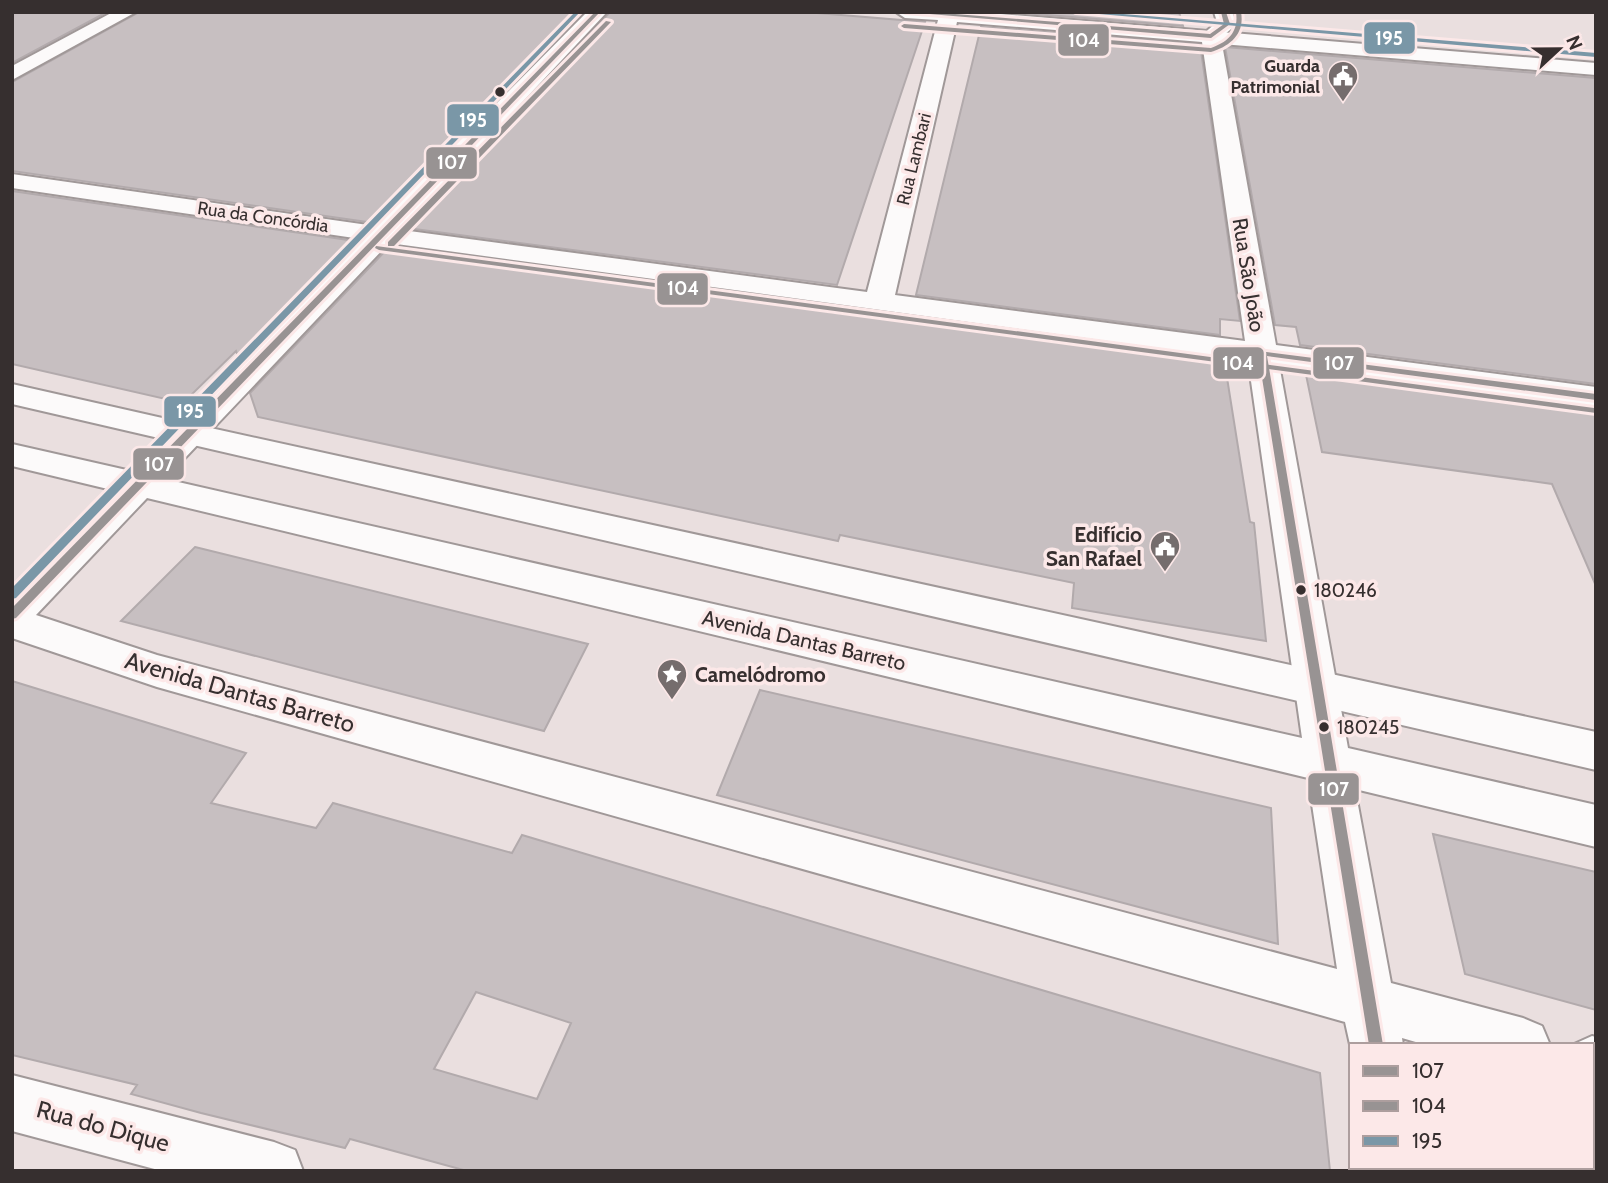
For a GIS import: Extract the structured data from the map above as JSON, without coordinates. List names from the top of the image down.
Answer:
{
  "streets": {
    "street": [
      "Rua Lambari",
      "Rua da Concórdia",
      "Rua São João",
      "Avenida Dantas Barreto",
      "Rua do Dique"
    ]
  },
  "crossings": [
    ["Rua Lambari", "Rua da Concórdia"],
    ["Rua da Concórdia", "Rua São João"],
    ["Rua São João", "Avenida Dantas Barreto"]
  ],
  "places": {
    "public building": ["Guarda Patrimonial", "Edifício San Rafael"],
    "other": ["180246", "180245"],
    "place": ["Camelódromo"]
  },
  "lines": ["transit line 107", "transit line 104", "transit line 195"],
  "legend": ["107", "104", "195"],
  "north": "right"
}
